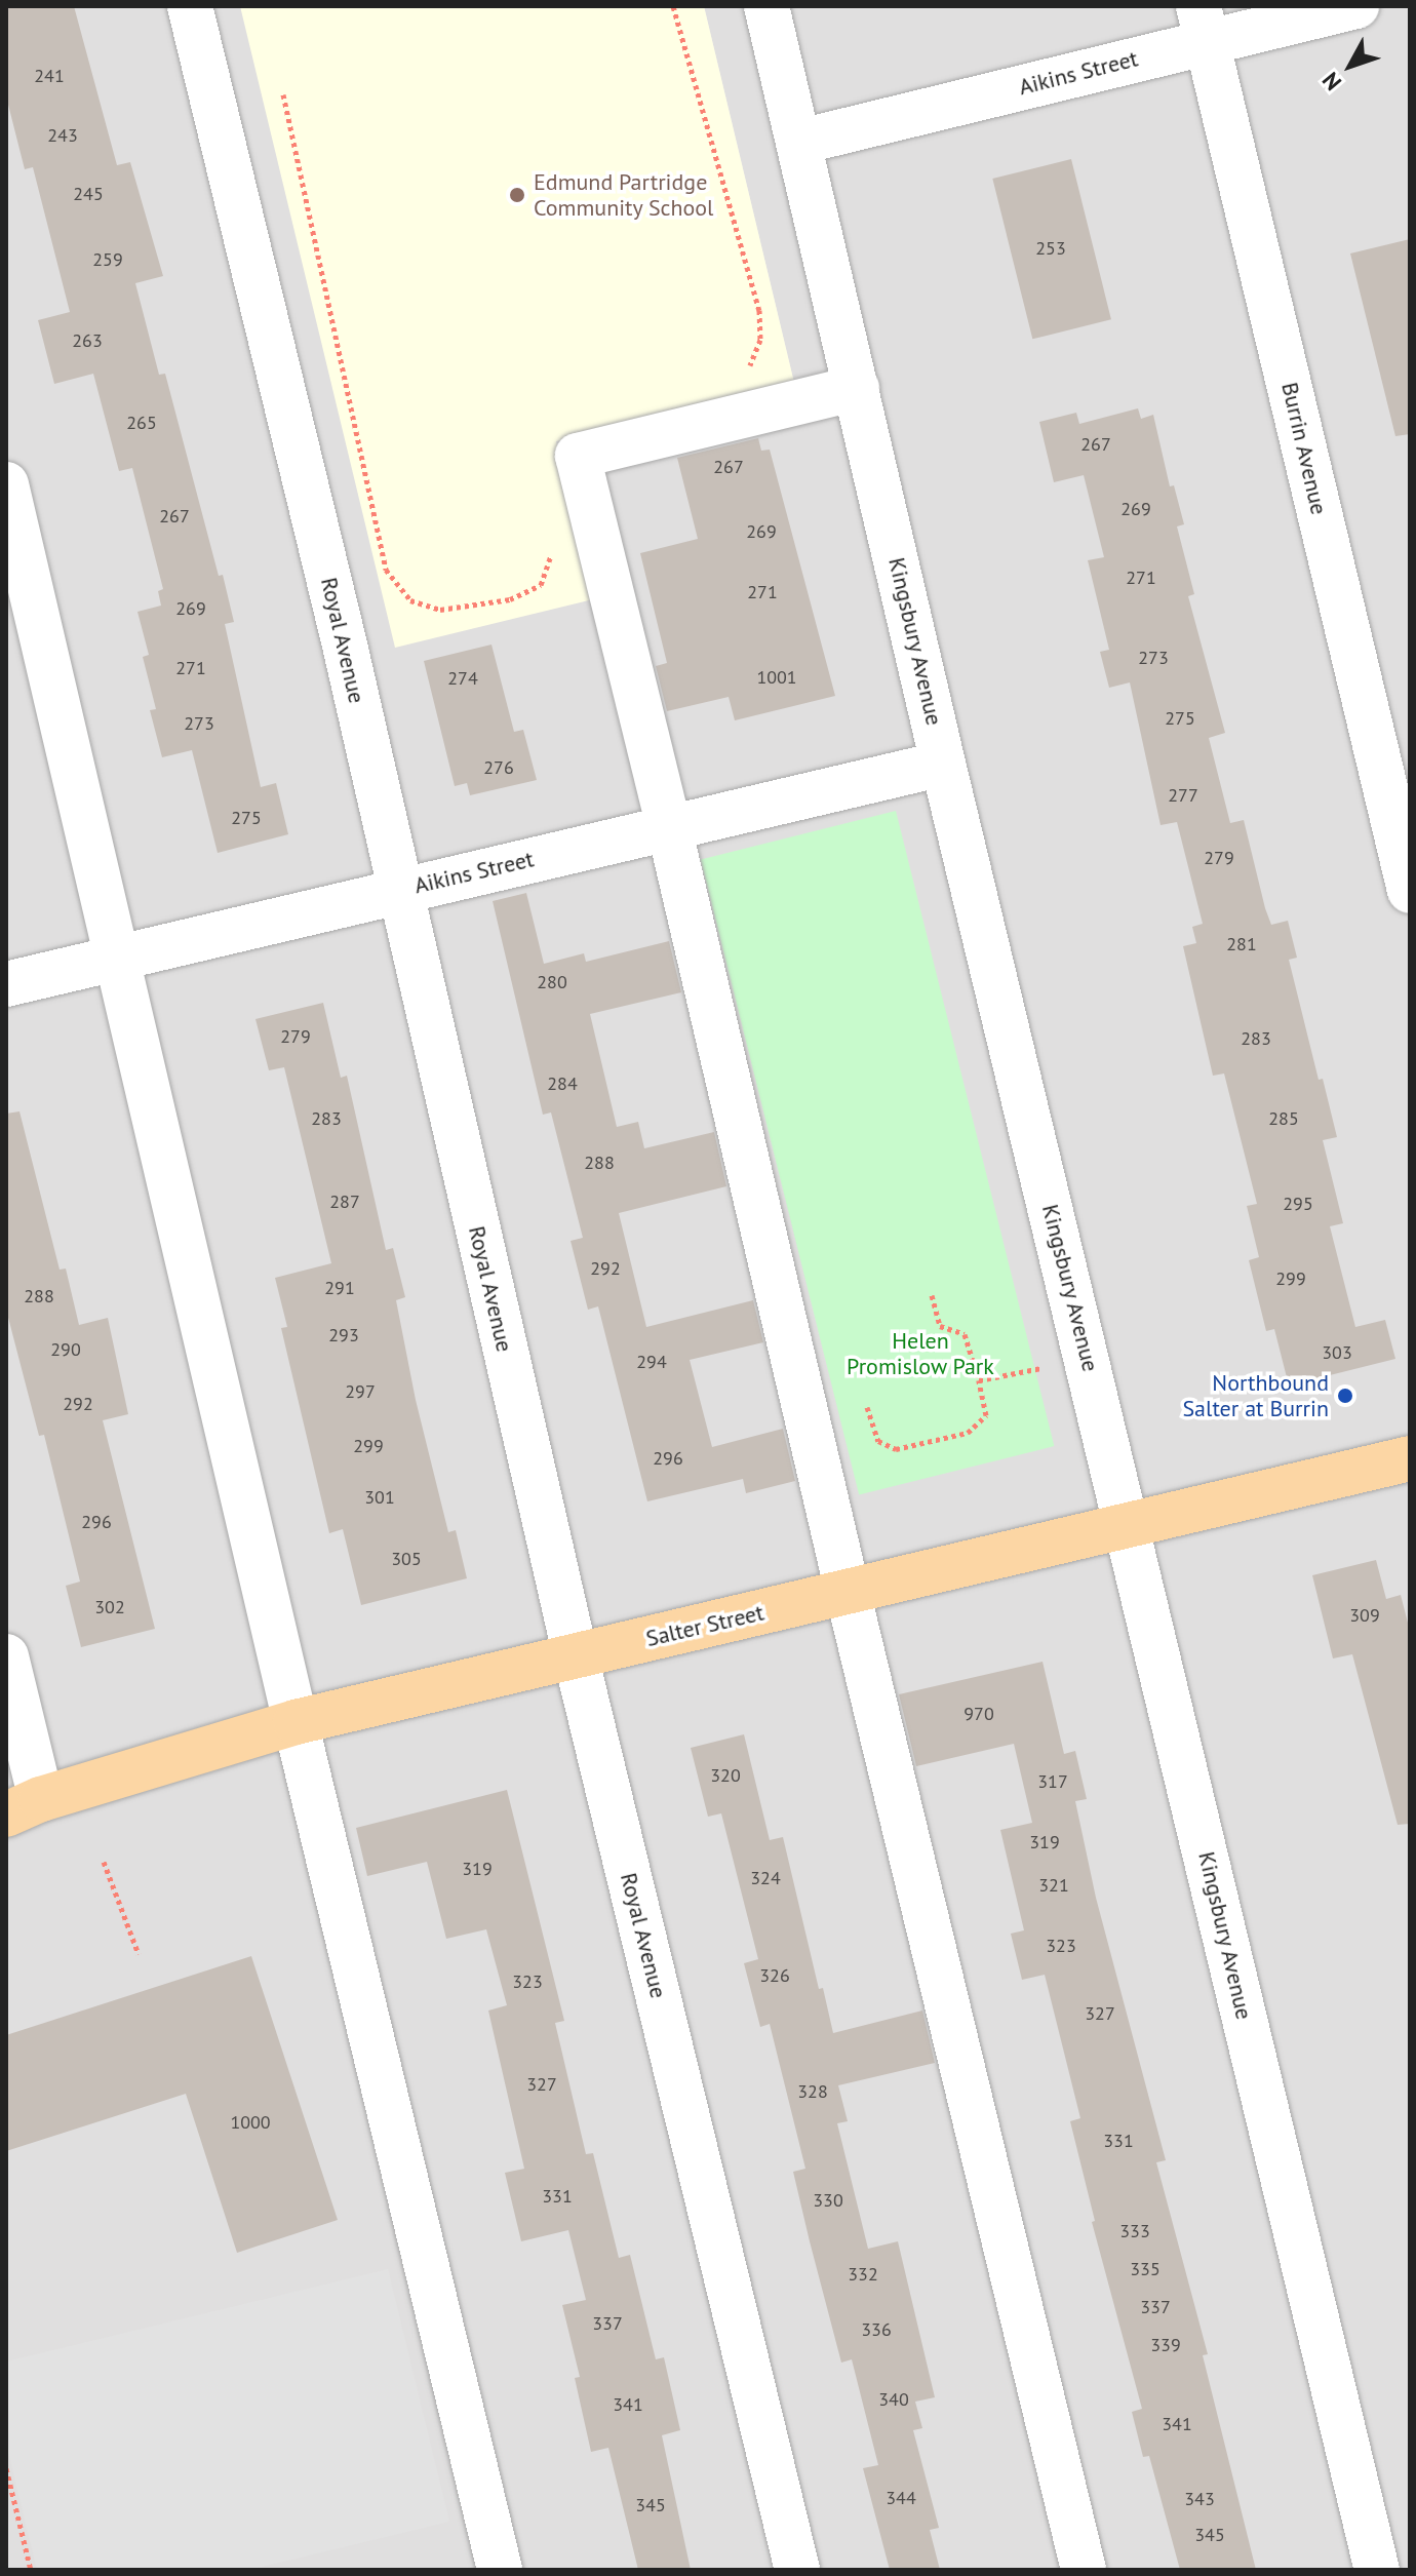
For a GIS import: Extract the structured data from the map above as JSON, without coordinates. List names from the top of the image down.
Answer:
{
  "streets": {
    "main road": ["Salter Street"],
    "street": [
      "Aikins Street",
      "Burrin Avenue",
      "Royal Avenue",
      "Kingsbury Avenue"
    ]
  },
  "crossings": [
    ["Aikins Street", "Burrin Avenue"],
    ["Aikins Street", "Royal Avenue"],
    ["Aikins Street", "Kingsbury Avenue"],
    ["Royal Avenue", "Salter Street"],
    ["Kingsbury Avenue", "Salter Street"]
  ],
  "parks": ["Helen Promislow Park"],
  "places": ["Edmund Partridge Community School", "Northbound Salter at Burrin"],
  "house_numbers": [
    "241",
    "243",
    "245",
    "253",
    "259",
    "263",
    "265",
    "267",
    "267",
    "269",
    "267",
    "269",
    "271",
    "271",
    "269",
    "273",
    "271",
    "1001",
    "274",
    "275",
    "273",
    "276",
    "277",
    "275",
    "279",
    "281",
    "280",
    "279",
    "283",
    "284",
    "283",
    "285",
    "288",
    "287",
    "295",
    "292",
    "299",
    "291",
    "288",
    "293",
    "290",
    "303",
    "294",
    "297",
    "292",
    "299",
    "296",
    "301",
    "296",
    "305",
    "302",
    "309",
    "970",
    "320",
    "317",
    "319",
    "319",
    "324",
    "321",
    "323",
    "326",
    "323",
    "327",
    "327",
    "328",
    "1000",
    "331",
    "331",
    "330",
    "333",
    "335",
    "332",
    "337",
    "337",
    "336",
    "339",
    "340",
    "341",
    "341",
    "344",
    "343",
    "345",
    "345"
  ],
  "north": "bottom left"
}
